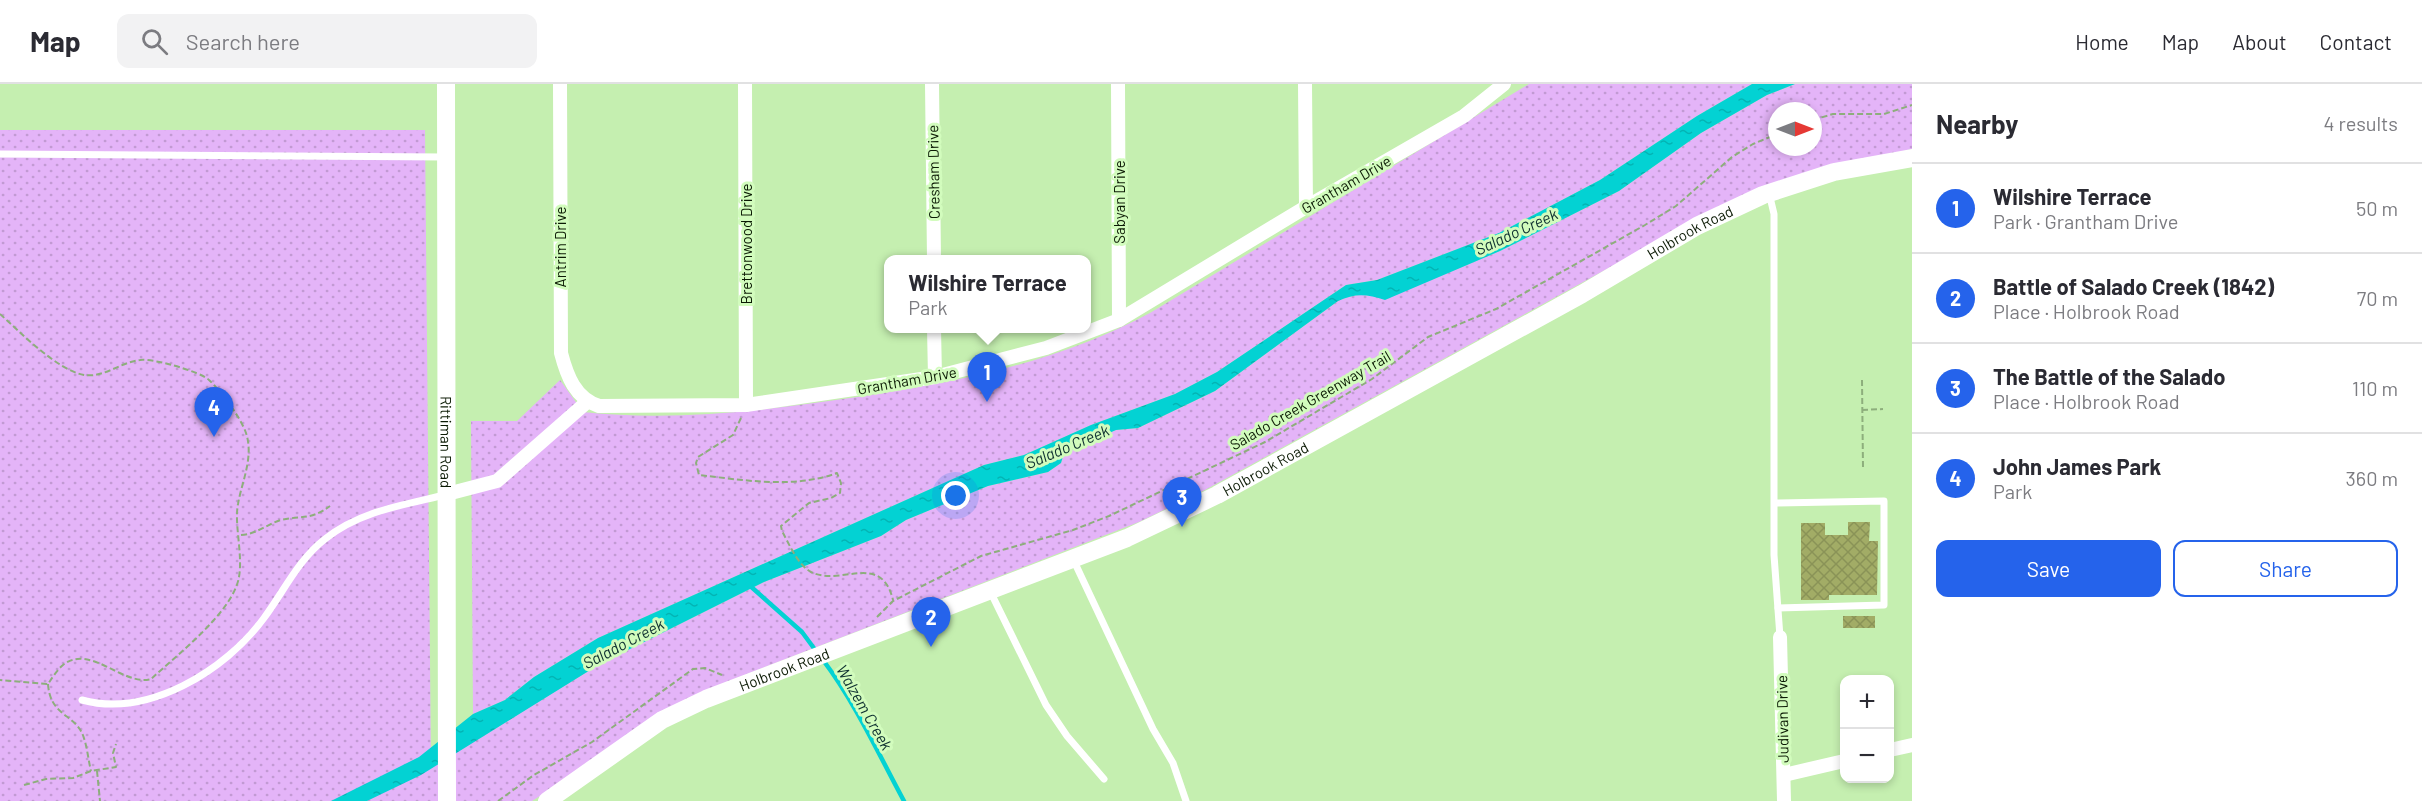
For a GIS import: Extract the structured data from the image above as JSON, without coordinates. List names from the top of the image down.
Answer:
{
  "streets": {
    "street": [
      "Cresham Drive",
      "Grantham Drive",
      "Sabyan Drive",
      "Holbrook Road",
      "Brettonwood Drive",
      "Antrim Drive",
      "Rittiman Road",
      "Judivan Drive"
    ],
    "path": ["Salado Creek Greenway Trail"]
  },
  "crossings": [
    ["Grantham Drive", "Sabyan Drive"],
    ["Grantham Drive", "Brettonwood Drive"],
    ["Grantham Drive", "Antrim Drive"],
    ["Holbrook Road", "Salado Creek Greenway Trail"]
  ],
  "water": ["Salado Creek", "Walzem Creek"],
  "north": "right",
  "page": {
    "header": "Map",
    "search": "Search here",
    "nav": [
      "Home",
      "Map",
      "About",
      "Contact"
    ],
    "heading": ["Nearby", "4 results"],
    "list": [
      {
        "mark": "1",
        "name": "Wilshire Terrace",
        "note": "Park · Grantham Drive",
        "value": "50 m"
      },
      {
        "mark": "2",
        "name": "Battle of Salado Creek (1842)",
        "note": "Place · Holbrook Road",
        "value": "70 m"
      },
      {
        "mark": "3",
        "name": "The Battle of the Salado",
        "note": "Place · Holbrook Road",
        "value": "110 m"
      },
      {
        "mark": "4",
        "name": "John James Park",
        "note": "Park",
        "value": "360 m"
      }
    ],
    "popup": ["Wilshire Terrace", "Park"],
    "pins": [
      "1",
      "4",
      "3",
      "2"
    ],
    "buttons": ["Save", "Share"],
    "map_buttons": ["+", "−"]
  }
}
